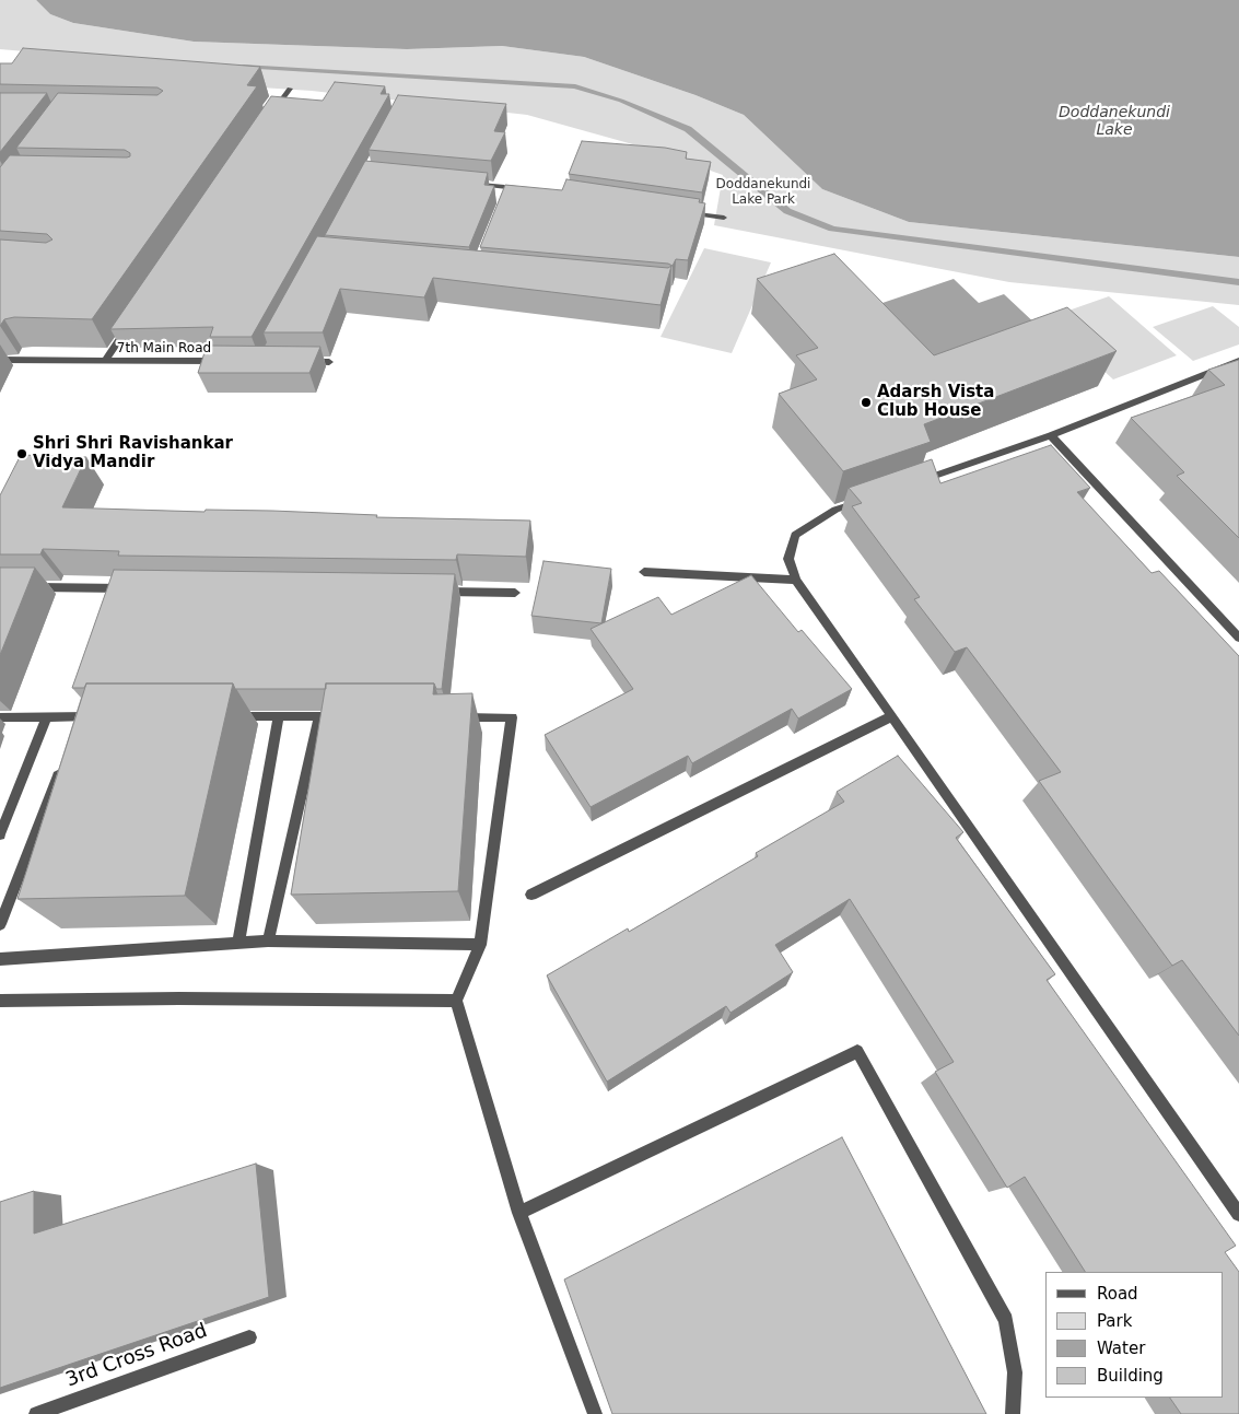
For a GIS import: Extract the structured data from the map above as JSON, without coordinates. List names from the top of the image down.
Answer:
{
  "streets": {
    "street": ["7th Main Road", "3rd Cross Road"]
  },
  "water": ["Doddanekundi Lake"],
  "parks": ["Doddanekundi Lake Park"],
  "places": ["Adarsh Vista Club House", "Shri Shri Ravishankar Vidya Mandir"],
  "legend": [
    "Road",
    "Park",
    "Water",
    "Building"
  ]
}
